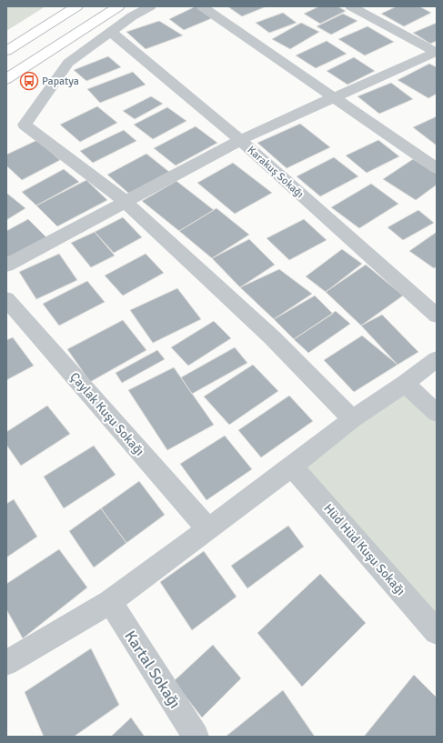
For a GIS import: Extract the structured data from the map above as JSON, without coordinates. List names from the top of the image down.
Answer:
{
  "streets": {
    "street": [
      "Karakuş Sokağı",
      "Çaylak Kuşu Sokağı",
      "Hüd Hüd Kuşu Sokağı",
      "Kartal Sokağı"
    ]
  },
  "places": {
    "bus stop": ["Papatya"]
  }
}
